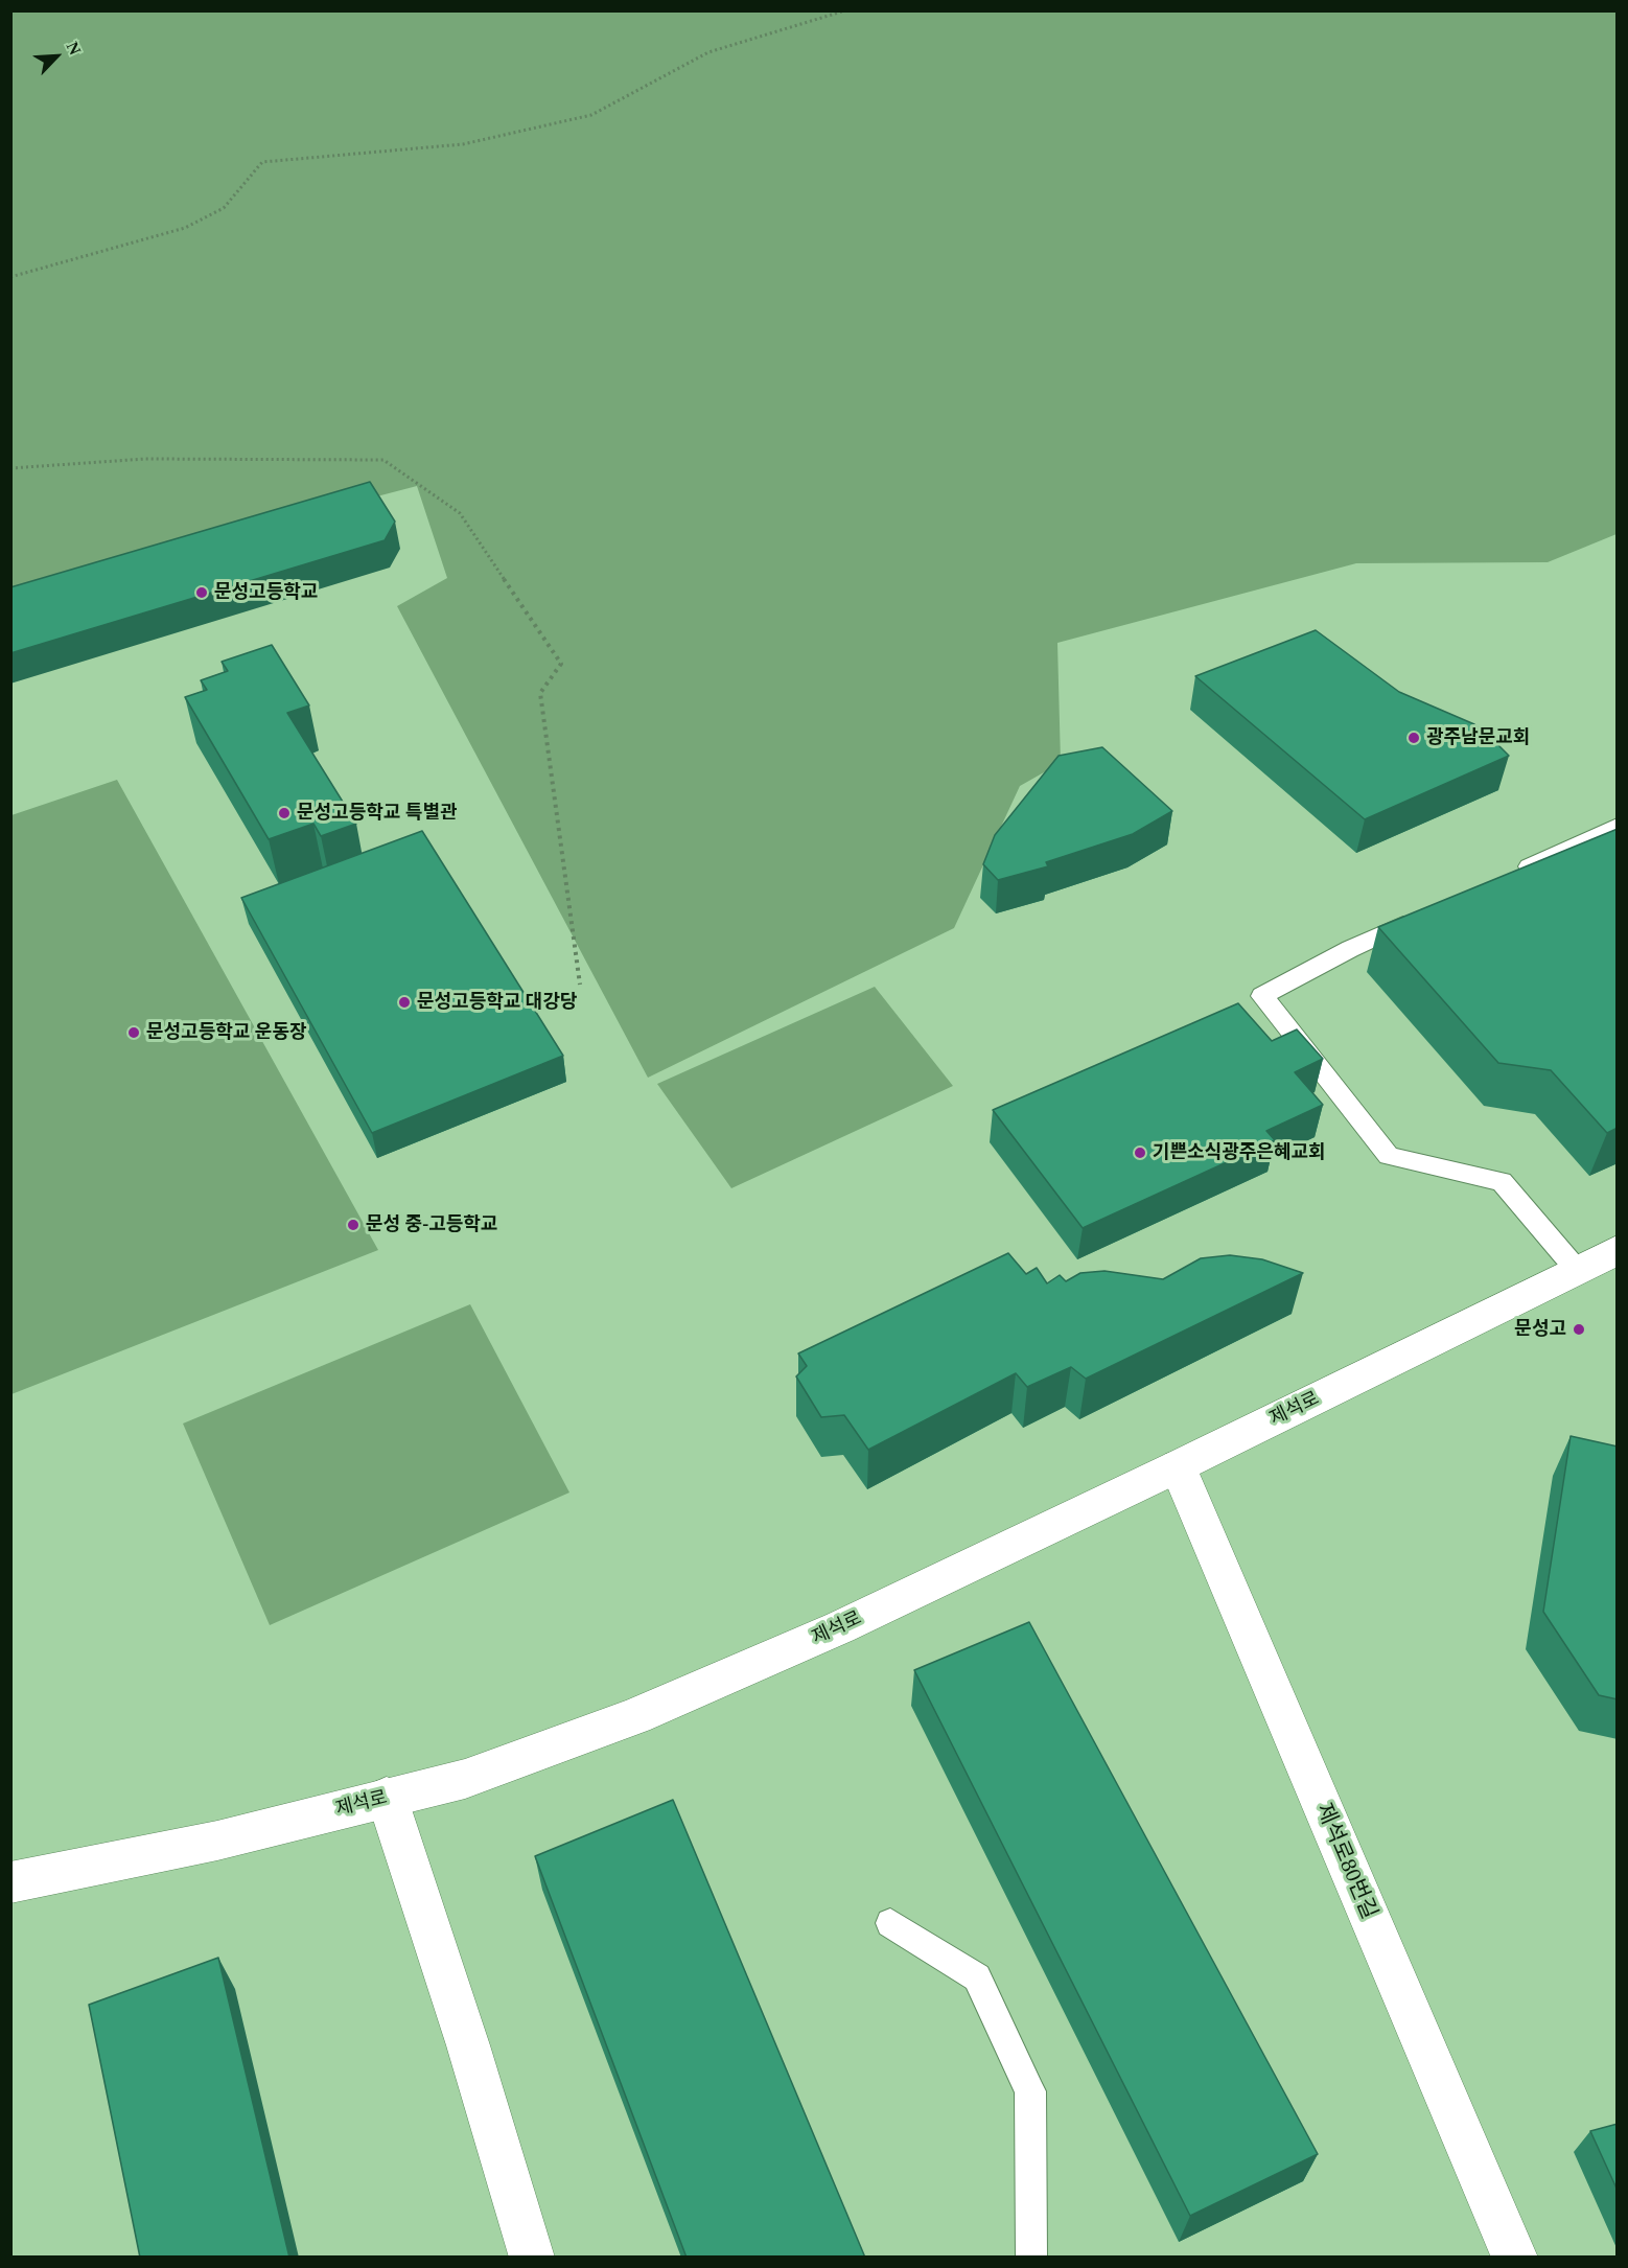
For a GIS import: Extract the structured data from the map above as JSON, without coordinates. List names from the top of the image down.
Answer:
{
  "streets": {
    "street": ["제석로", "제석로80번길"]
  },
  "crossings": [
    ["제석로", "제석로80번길"]
  ],
  "places": [
    "문성고등학교",
    "광주남문교회",
    "문성고등학교 특별관",
    "문성고등학교 대강당",
    "문성고등학교 운동장",
    "기쁜소식광주은혜교회",
    "문성 중-고등학교",
    "문성고"
  ],
  "north": "top right"
}
